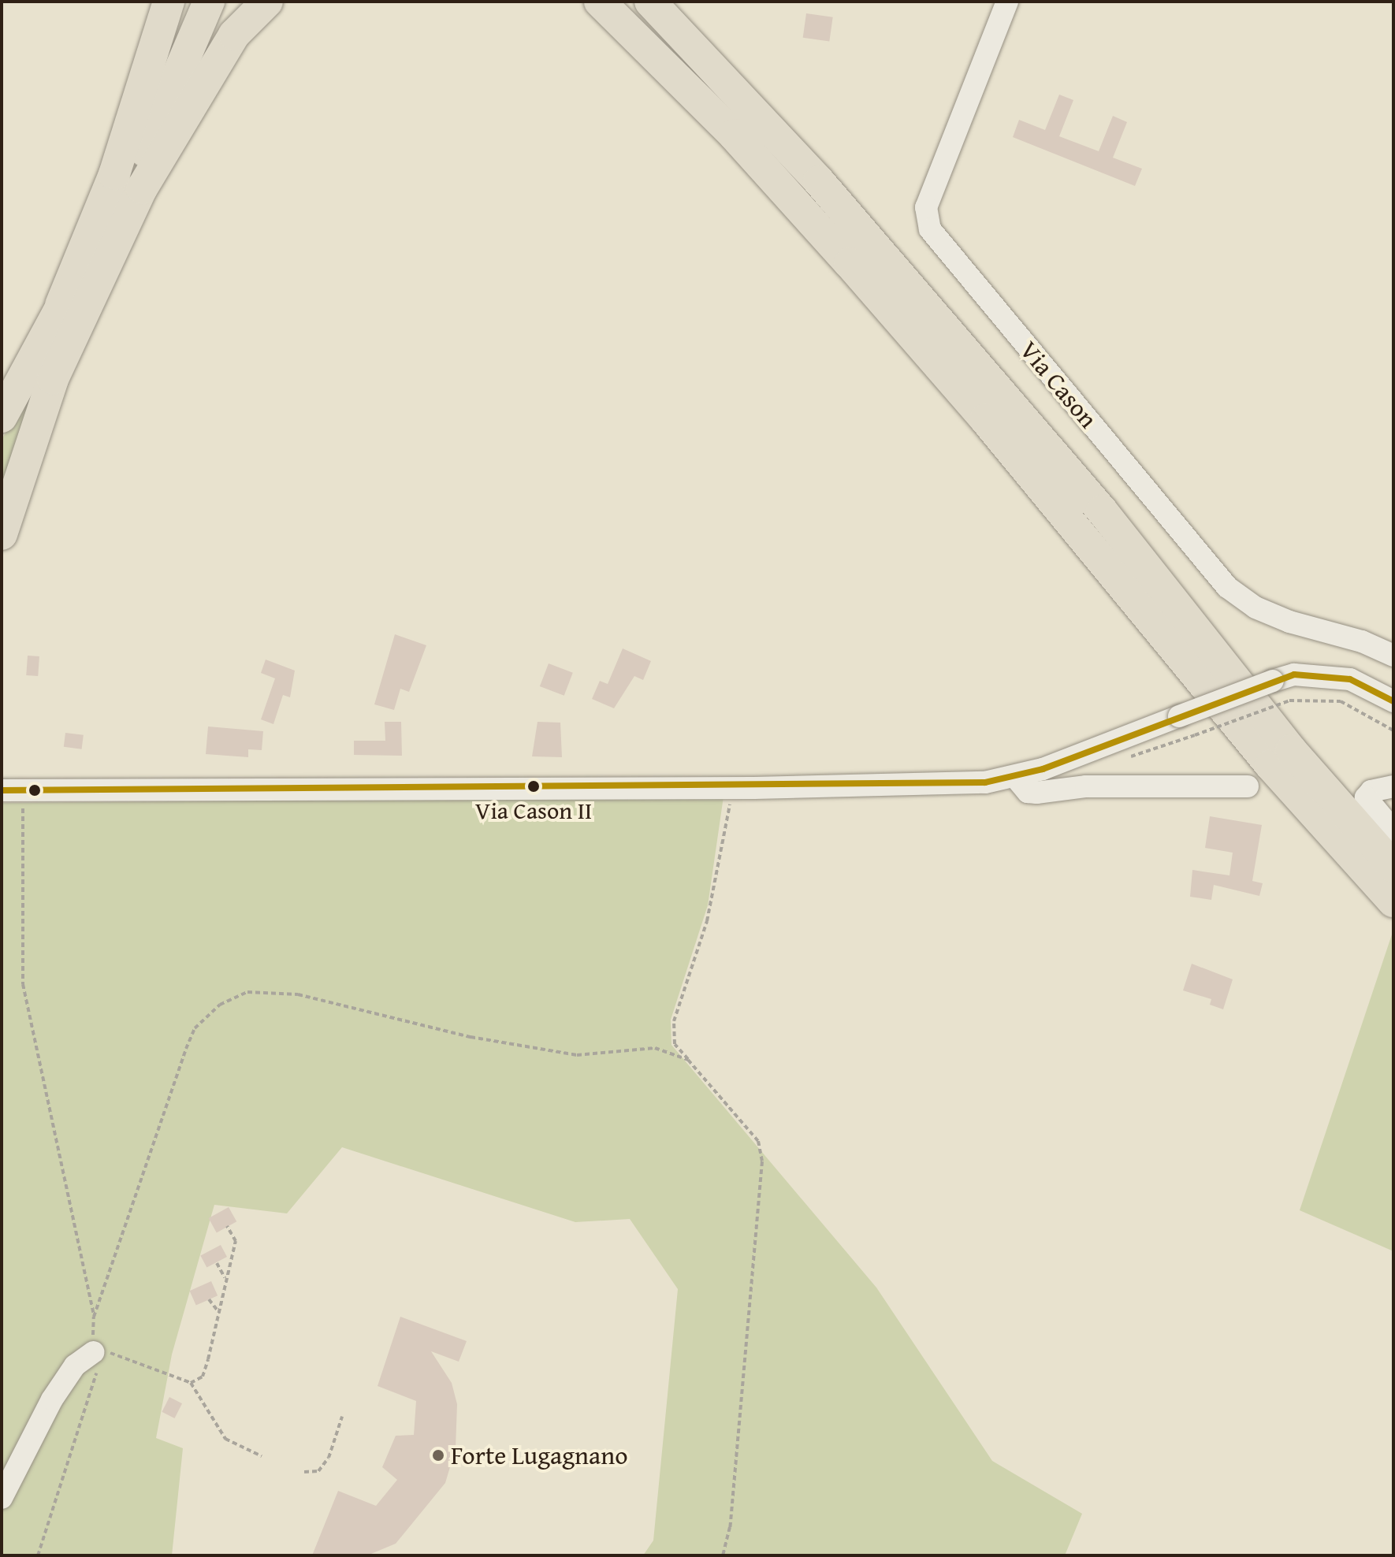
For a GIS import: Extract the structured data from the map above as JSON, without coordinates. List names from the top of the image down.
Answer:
{
  "streets": {
    "street": ["Via Cason"]
  },
  "places": ["Via Cason II", "Forte Lugagnano"]
}
